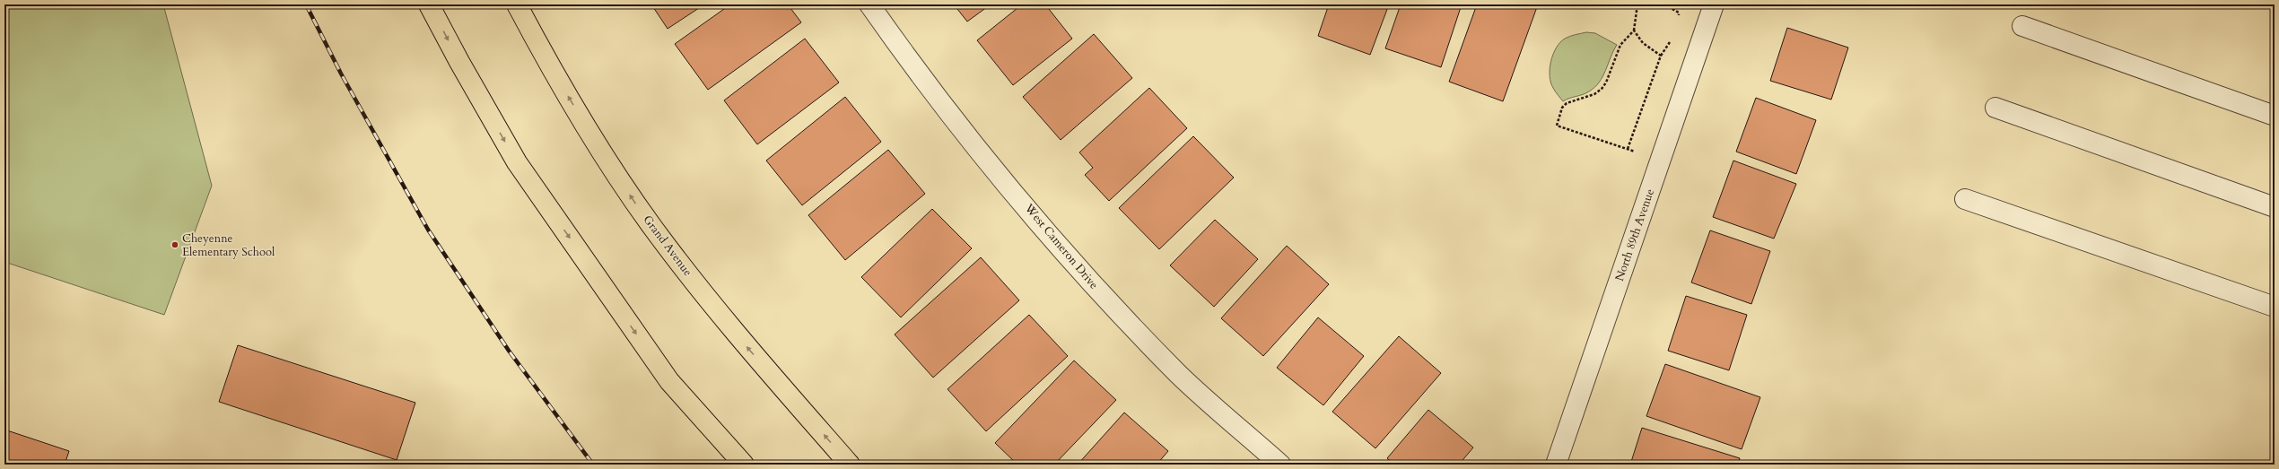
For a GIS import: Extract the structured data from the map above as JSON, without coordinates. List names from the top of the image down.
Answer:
{
  "streets": {
    "highway": ["Grand Avenue"],
    "street": ["North 89th Avenue", "West Cameron Drive"]
  },
  "places": ["Cheyenne Elementary School"]
}
